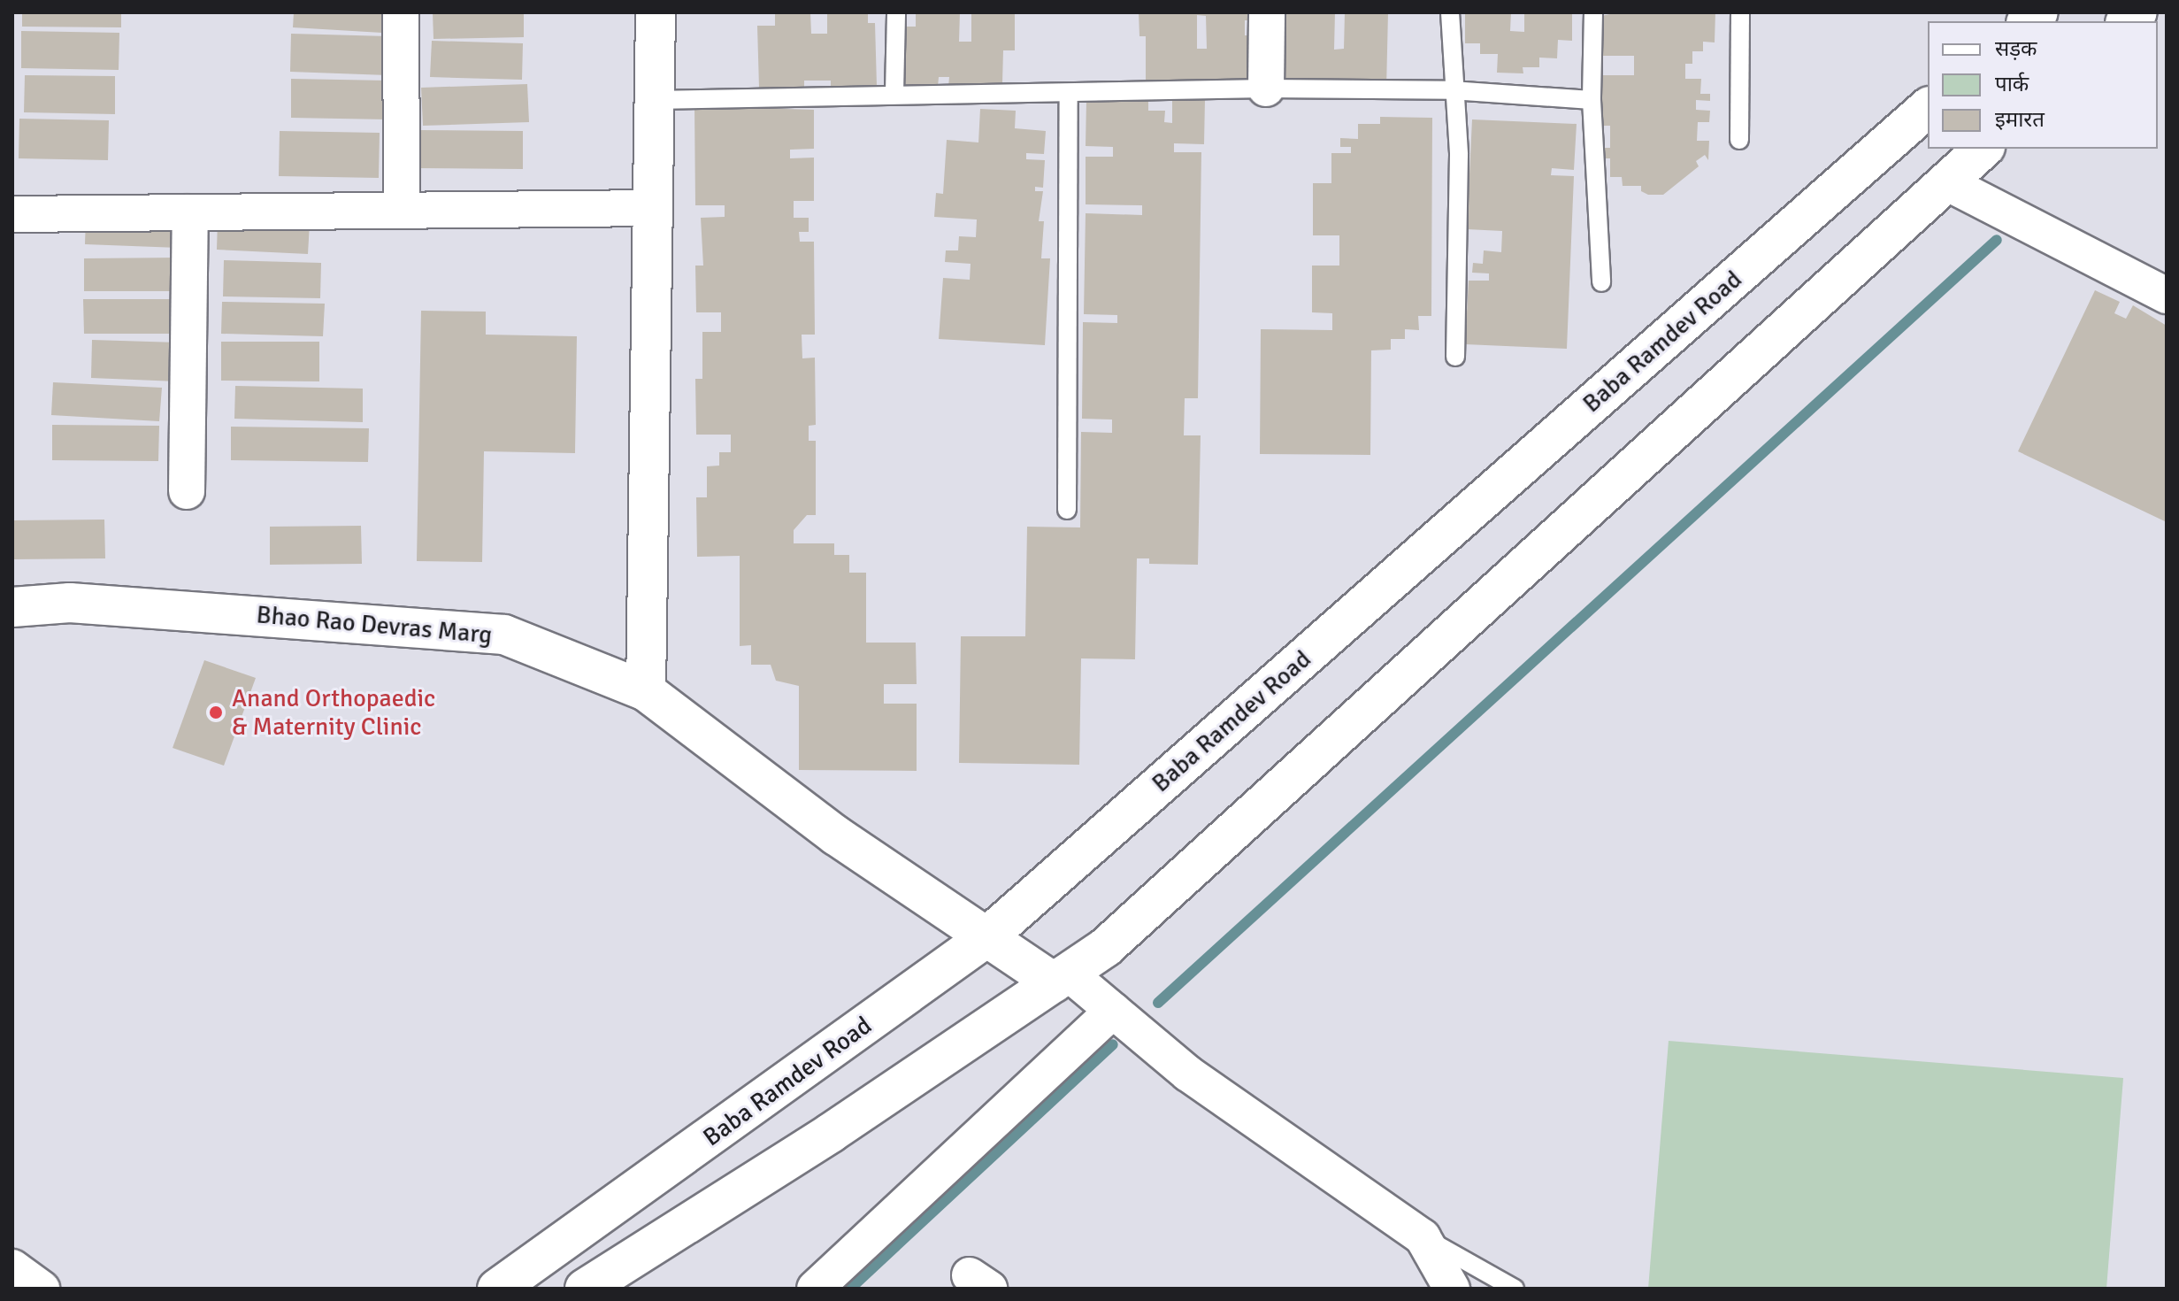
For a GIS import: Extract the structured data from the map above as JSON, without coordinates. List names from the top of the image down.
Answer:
{
  "streets": {
    "street": ["Baba Ramdev Road", "Bhao Rao Devras Marg"]
  },
  "crossings": [
    ["Baba Ramdev Road", "Bhao Rao Devras Marg"]
  ],
  "places": ["Anand Orthopaedic & Maternity Clinic"],
  "legend": ["सड़क", "पार्क", "इमारत"]
}
